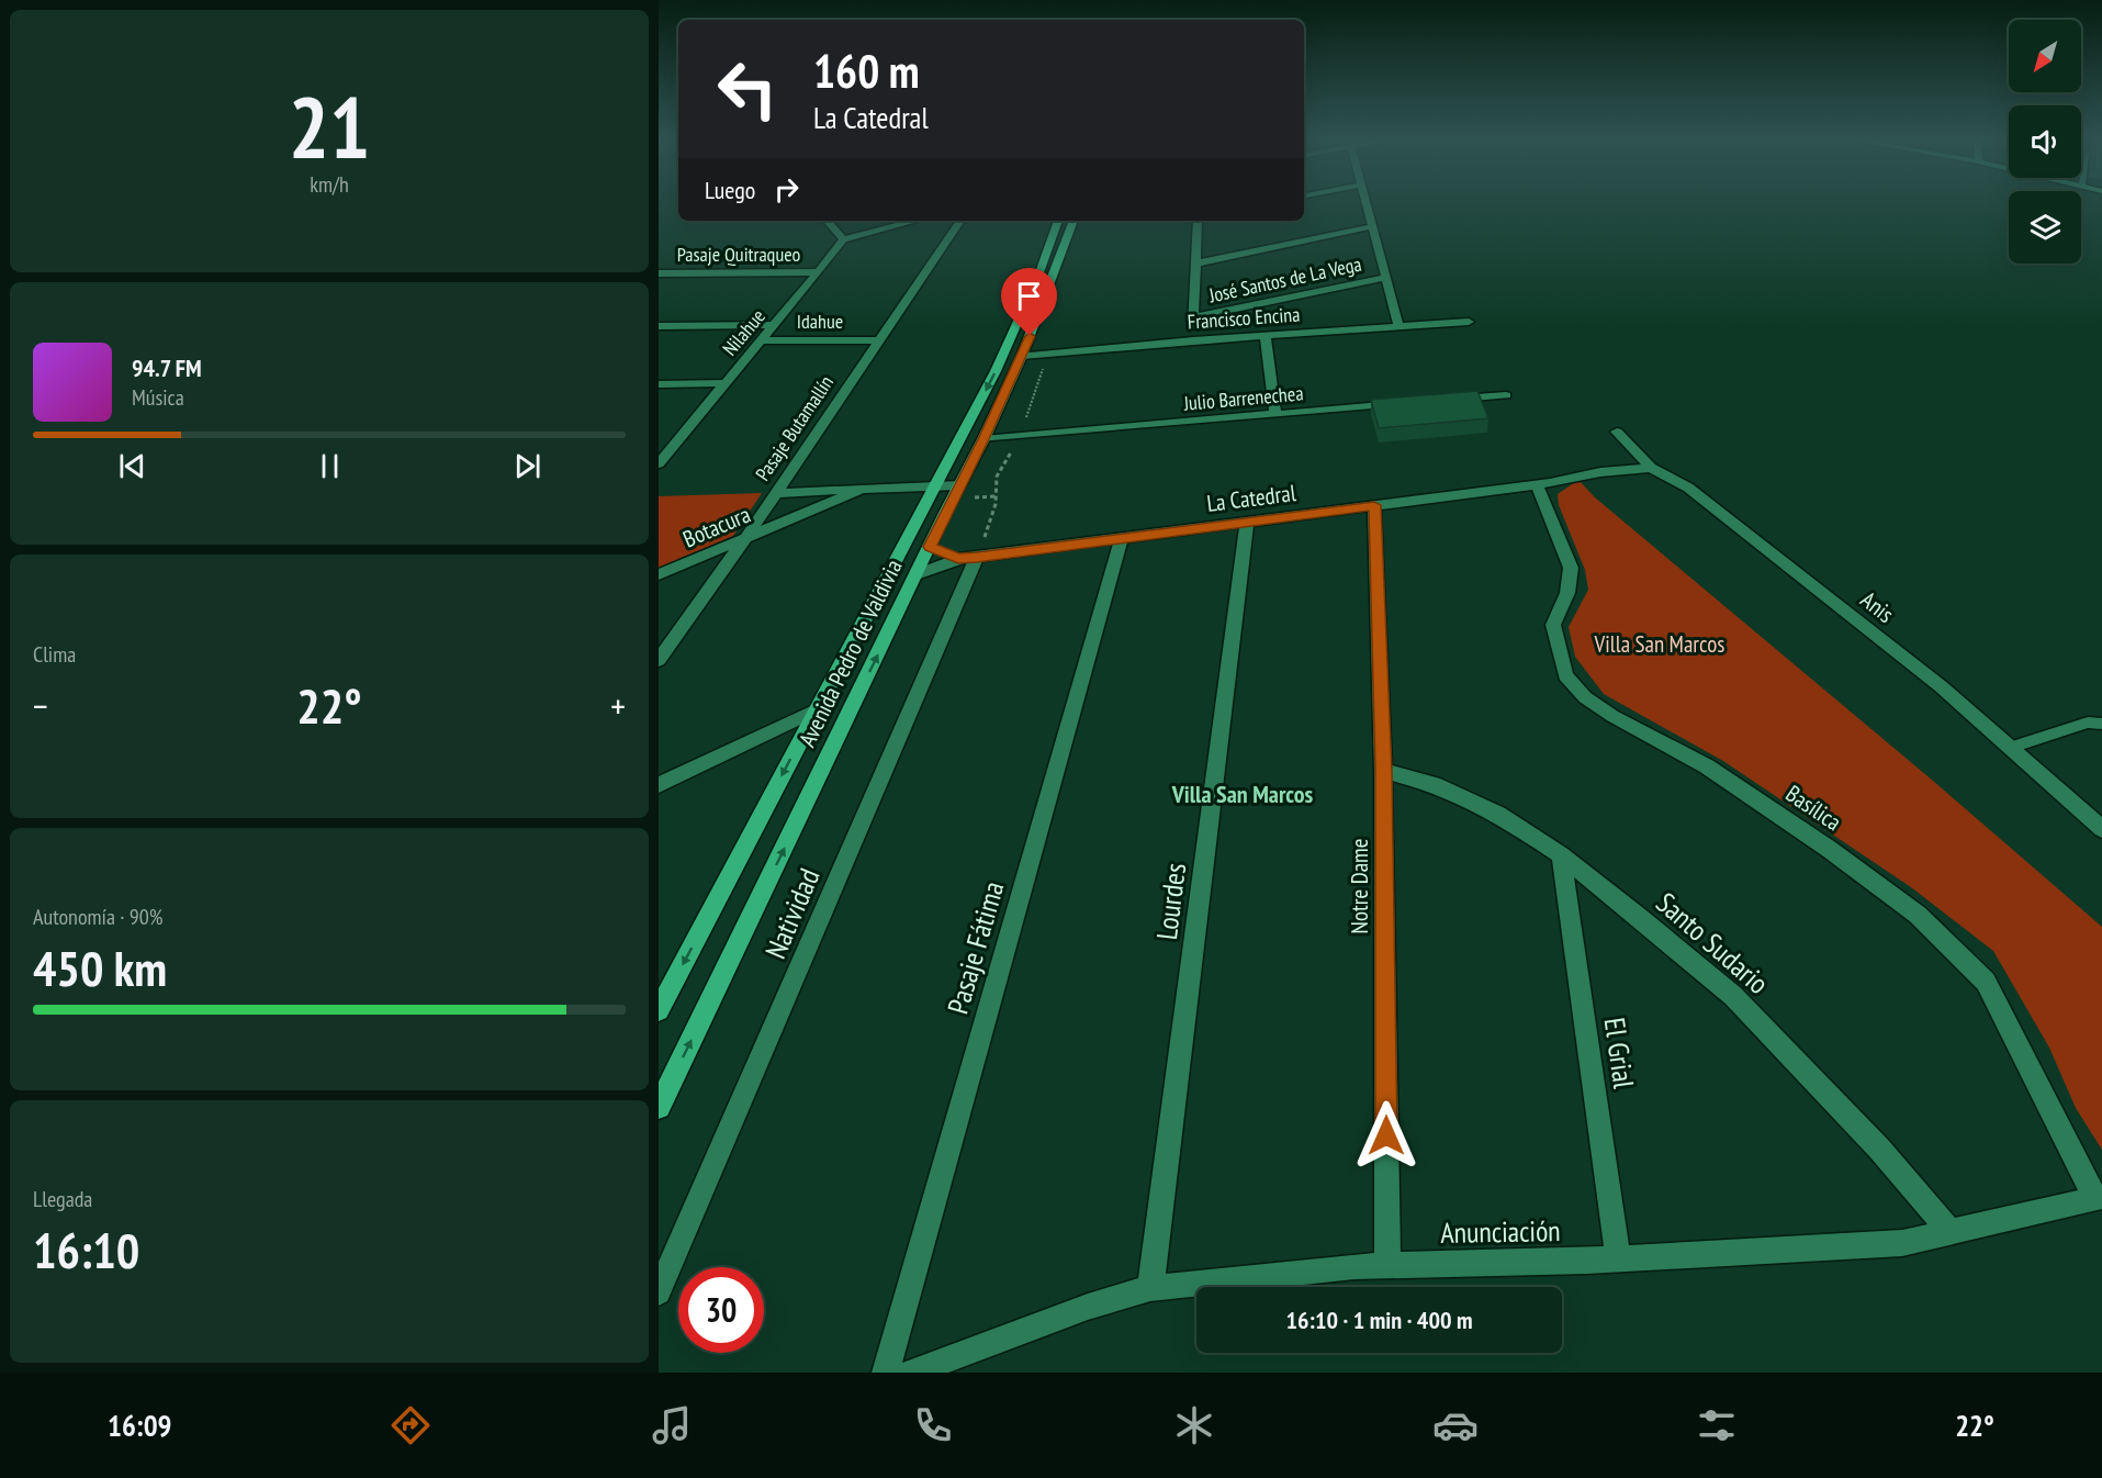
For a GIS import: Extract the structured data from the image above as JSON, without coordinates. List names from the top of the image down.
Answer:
{
  "streets": {
    "main road": ["Avenida Pedro de Valdivia"],
    "street": [
      "Pasaje Quitraqueo",
      "José Santos de La Vega",
      "Francisco Encina",
      "Idahue",
      "Nilahue",
      "Julio Barrenechea",
      "Pasaje Butamallín",
      "La Catedral",
      "Botacura",
      "Anis",
      "Basílica",
      "Notre Dame",
      "Lourdes",
      "Natividad",
      "Santo Sudario",
      "Pasaje Fátima",
      "El Grial",
      "Anunciación"
    ]
  },
  "crossings": [
    ["Pasaje Quitraqueo", "Nilahue"],
    ["Francisco Encina", "Avenida Pedro de Valdivia"],
    ["Idahue", "Nilahue"],
    ["Idahue", "Pasaje Butamallín"],
    ["Julio Barrenechea", "Avenida Pedro de Valdivia"],
    ["Pasaje Butamallín", "Botacura"],
    ["La Catedral", "Anis"],
    ["La Catedral", "Avenida Pedro de Valdivia"],
    ["La Catedral", "Basílica"],
    ["La Catedral", "Notre Dame"],
    ["La Catedral", "Lourdes"],
    ["La Catedral", "Natividad"],
    ["La Catedral", "Pasaje Fátima"],
    ["Botacura", "Avenida Pedro de Valdivia"],
    ["Basílica", "Anunciación"],
    ["Notre Dame", "Santo Sudario"],
    ["Notre Dame", "Anunciación"],
    ["Lourdes", "Anunciación"],
    ["Santo Sudario", "El Grial"],
    ["Santo Sudario", "Anunciación"],
    ["El Grial", "Anunciación"]
  ],
  "districts": ["Villa San Marcos"],
  "parks": ["Villa San Marcos"],
  "north": "bottom left",
  "page": {
    "tile": [
      ["21", "km/h"],
      "Clima",
      ["Autonomía · 90%", "450 km"],
      ["Llegada", "16:10"]
    ],
    "turn": ["160 m", "La Catedral"],
    "then": "Luego",
    "song": ["94.7 FM", "Música"],
    "heat": ["−", "22°", "+"],
    "limit": "30",
    "trip": "16:10 · 1 min · 400 m",
    "tabs": ["16:09", "22°"]
  }
}
